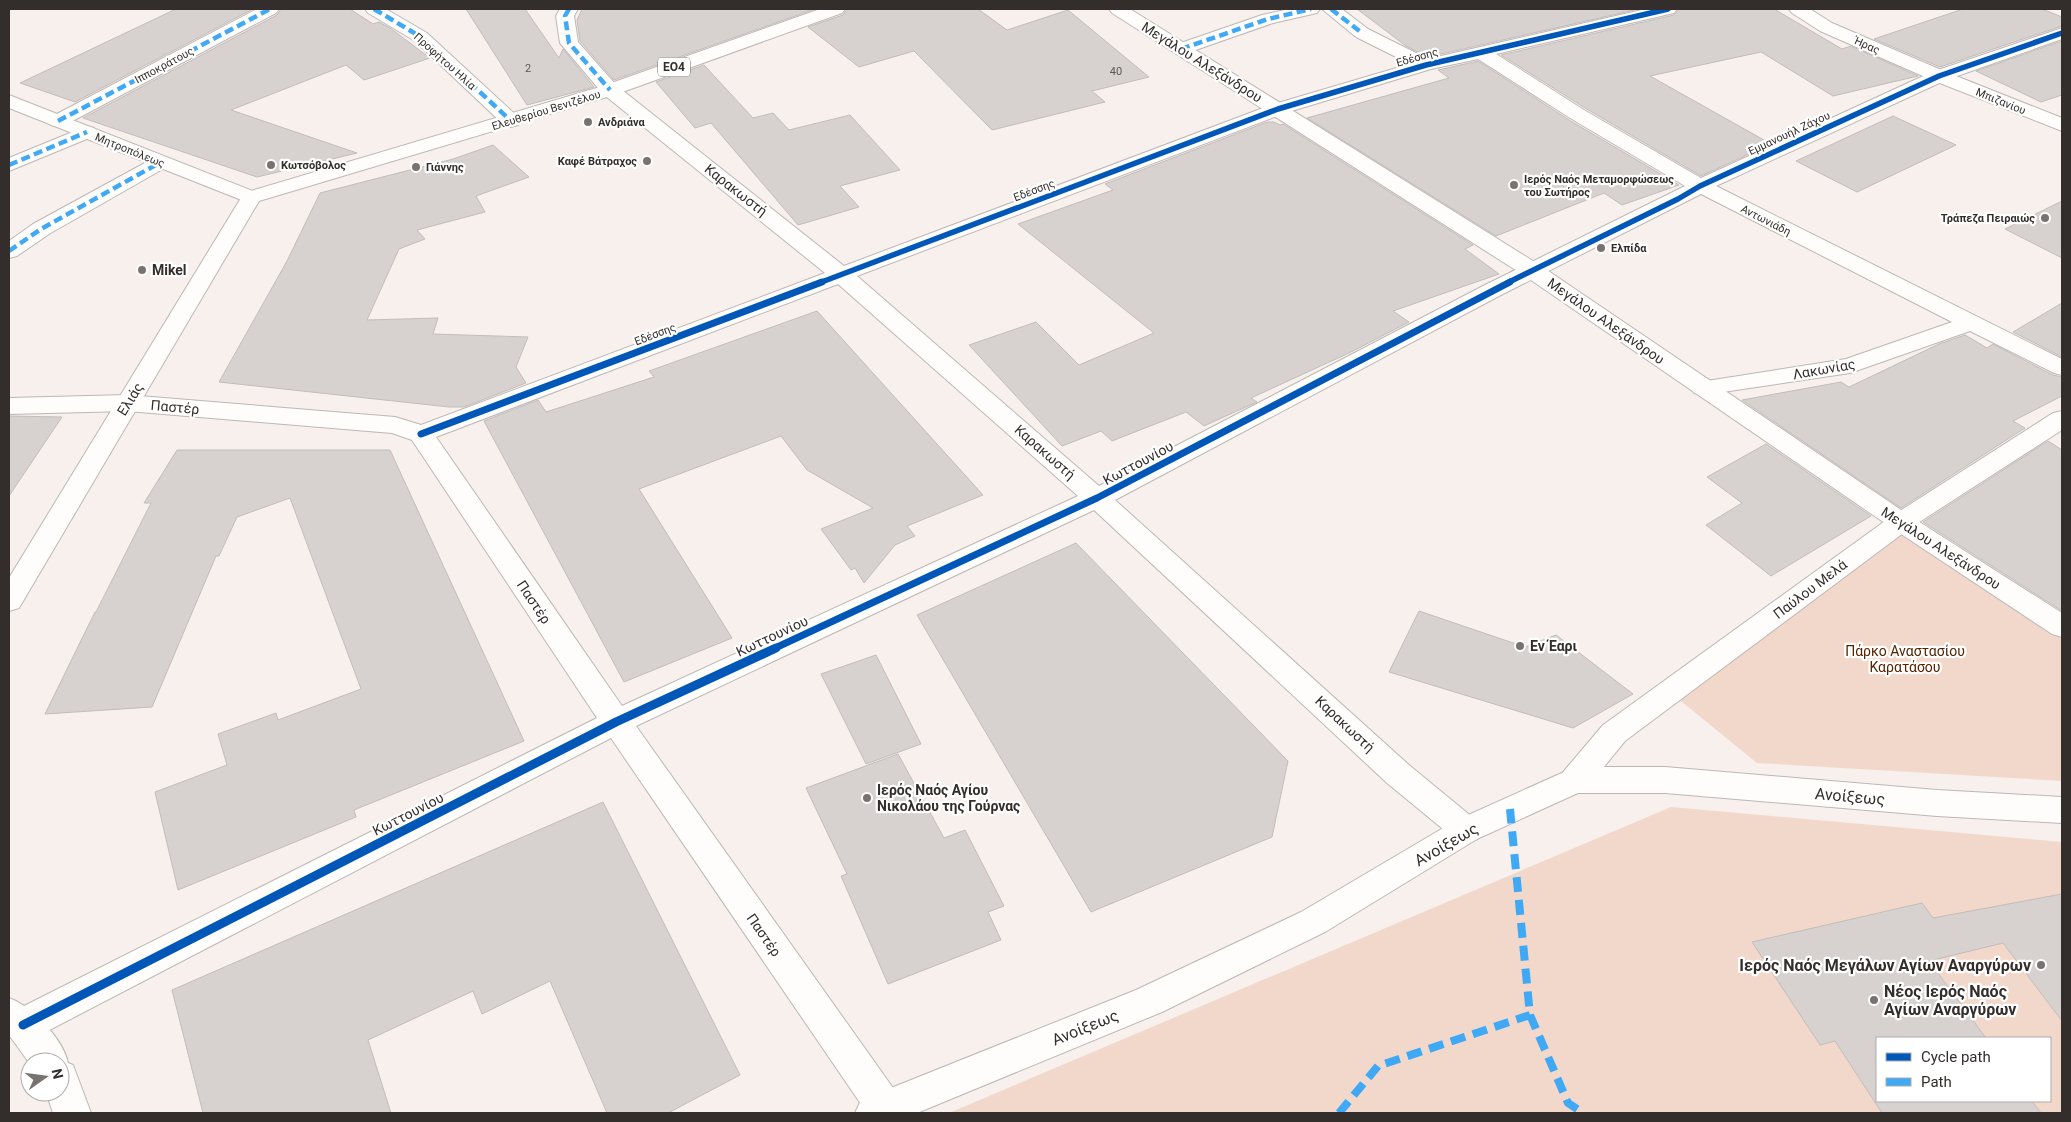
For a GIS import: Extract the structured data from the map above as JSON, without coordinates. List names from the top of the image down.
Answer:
{
  "streets": {
    "street": [
      "Ήρας",
      "Εδέσσης",
      "Προφήτου Ηλία",
      "Μεγάλου Αλεξάνδρου",
      "Ιπποκράτους",
      "ΕΟ4",
      "Μπιζανίου",
      "Ελευθερίου Βενιζέλου",
      "Εμμανουήλ Ζάχου",
      "Μητροπόλεως",
      "Καρακωστή",
      "Αντωνιάδη",
      "Λακωνίας",
      "Ελιάς",
      "Παστέρ",
      "Κωττουνίου",
      "Παύλου Μελά",
      "Ανοίξεως"
    ]
  },
  "crossings": [
    ["Ήρας", "Μπιζανίου"],
    ["Ήρας", "Εμμανουήλ Ζάχου"],
    ["Εδέσσης", "Μεγάλου Αλεξάνδρου"],
    ["Εδέσσης", "Καρακωστή"],
    ["Εδέσσης", "Αντωνιάδη"],
    ["Εδέσσης", "Παστέρ"],
    ["Προφήτου Ηλία", "Ελευθερίου Βενιζέλου"],
    ["Μεγάλου Αλεξάνδρου", "Εμμανουήλ Ζάχου"],
    ["Μεγάλου Αλεξάνδρου", "Λακωνίας"],
    ["Μεγάλου Αλεξάνδρου", "Κωττουνίου"],
    ["Μεγάλου Αλεξάνδρου", "Παύλου Μελά"],
    ["Ιπποκράτους", "Μητροπόλεως"],
    ["Μπιζανίου", "Εμμανουήλ Ζάχου"],
    ["Ελευθερίου Βενιζέλου", "Μητροπόλεως"],
    ["Ελευθερίου Βενιζέλου", "Καρακωστή"],
    ["Ελευθερίου Βενιζέλου", "Ελιάς"],
    ["Εμμανουήλ Ζάχου", "Αντωνιάδη"],
    ["Εμμανουήλ Ζάχου", "Κωττουνίου"],
    ["Μητροπόλεως", "Ελιάς"],
    ["Καρακωστή", "Κωττουνίου"],
    ["Καρακωστή", "Ανοίξεως"],
    ["Αντωνιάδη", "Λακωνίας"],
    ["Ελιάς", "Παστέρ"],
    ["Παστέρ", "Κωττουνίου"],
    ["Παστέρ", "Ανοίξεως"],
    ["Παύλου Μελά", "Ανοίξεως"]
  ],
  "parks": ["Πάρκο Αναστασίου Καρατάσου"],
  "places": [
    "Ανδριάνα",
    "Καφέ Βάτραχος",
    "Κωτσόβολος",
    "Γιάννης",
    "Ιερός Ναός Μεταμορφώσεως του Σωτήρος",
    "Τράπεζα Πειραιώς",
    "Ελπίδα",
    "Mikel",
    "Εν Έαρι",
    "Ιερός Ναός Αγίου Νικολάου της Γούρνας",
    "Ιερός Ναός Μεγάλων Αγίων Αναργύρων",
    "Νέος Ιερός Ναός Αγίων Αναργύρων"
  ],
  "house_numbers": ["2", "40"],
  "legend": ["Cycle path", "Path"],
  "north": "right"
}
